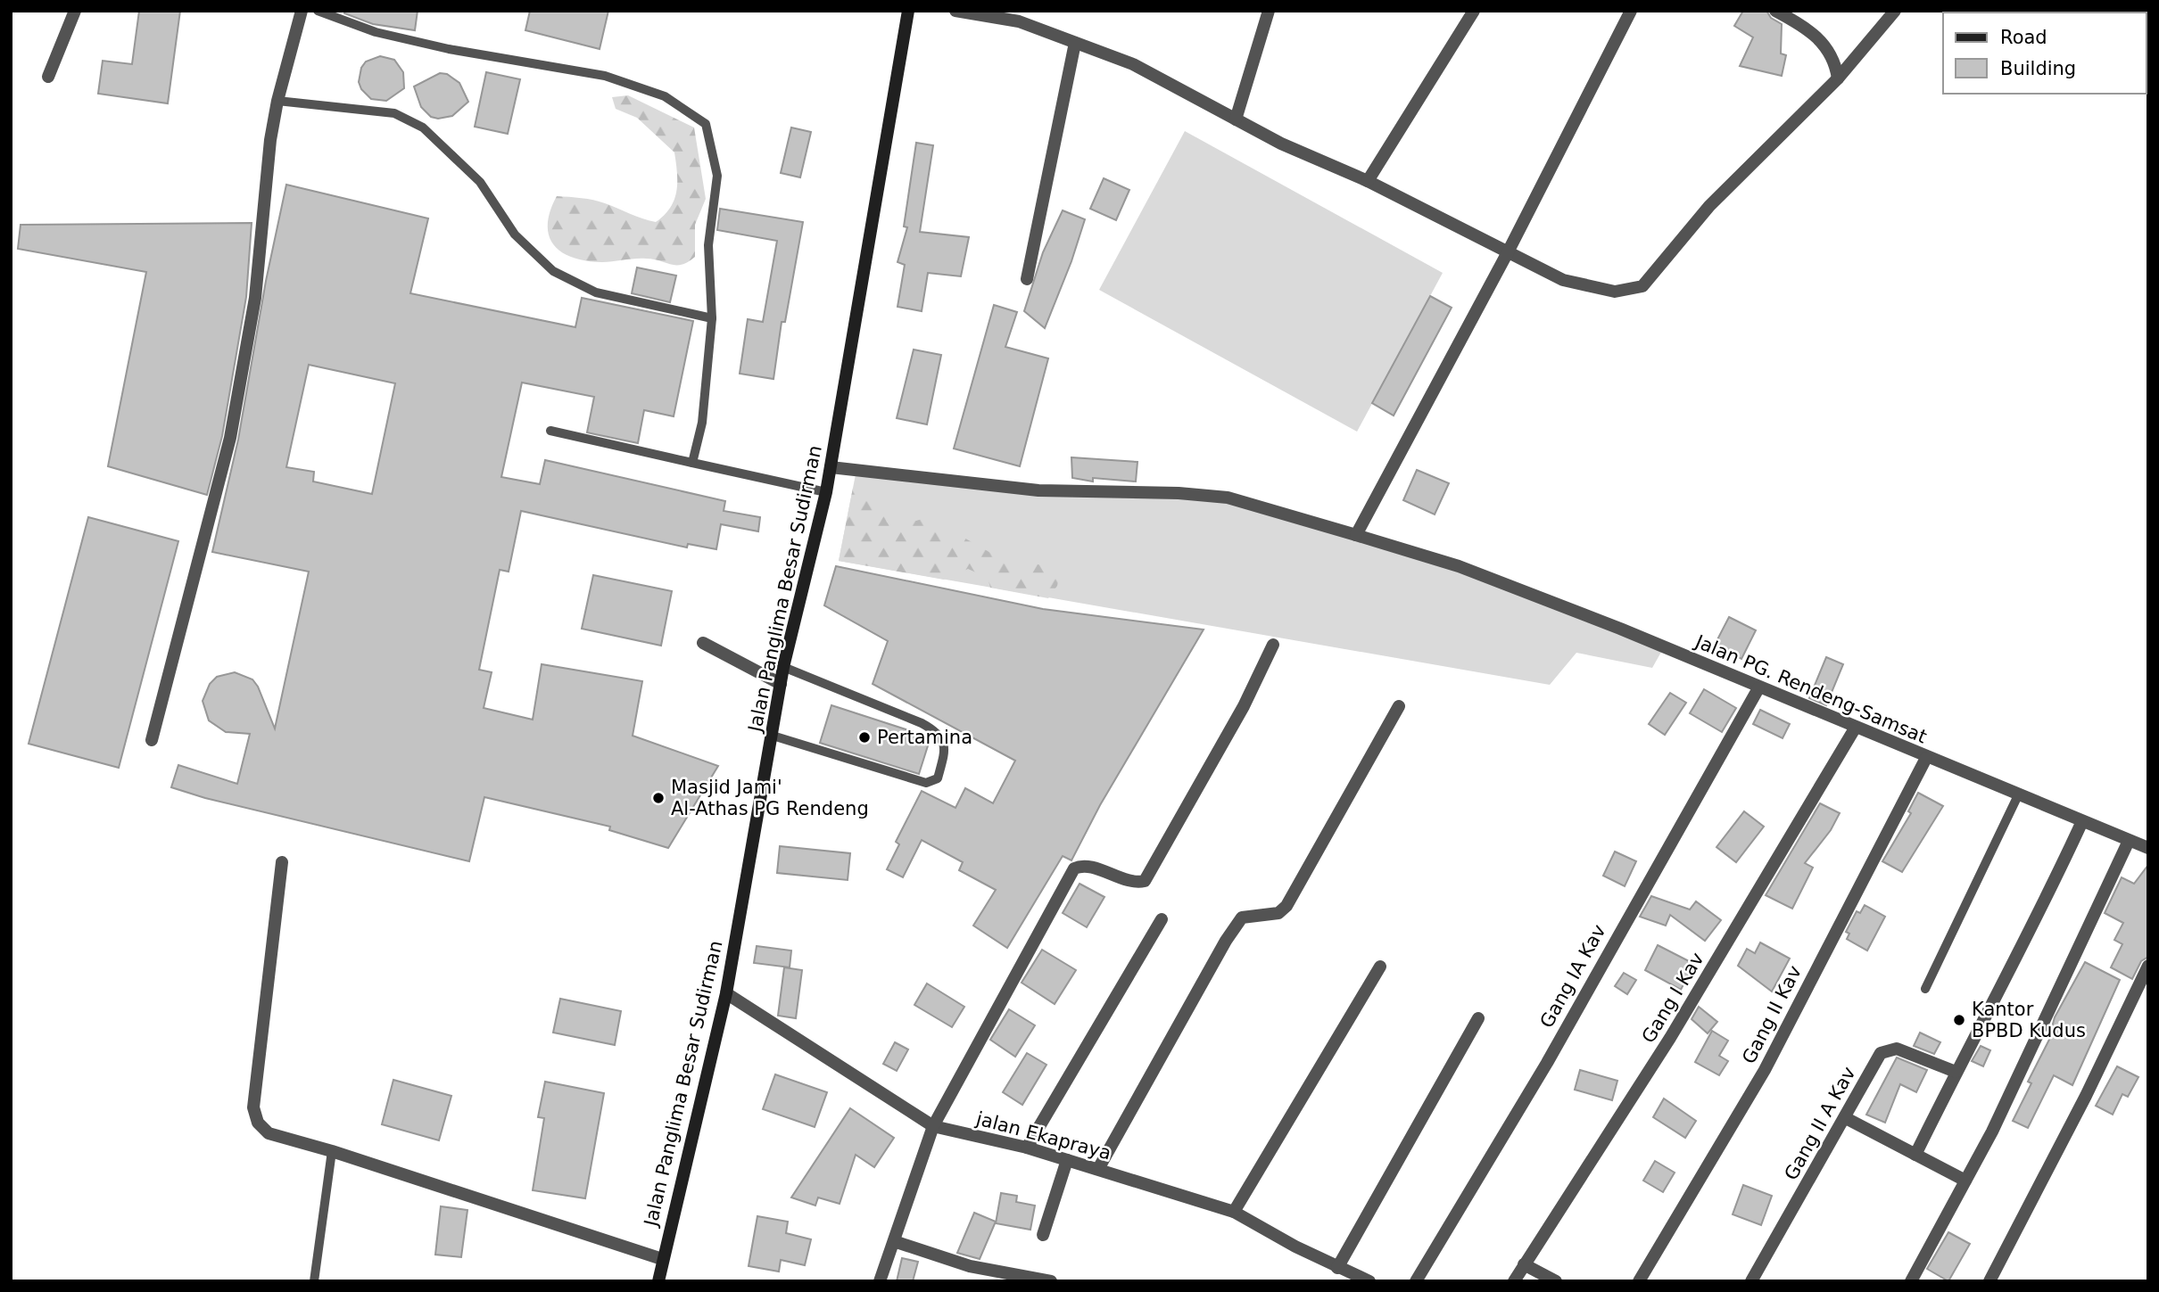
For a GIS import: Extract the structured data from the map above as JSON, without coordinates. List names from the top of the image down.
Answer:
{
  "streets": {
    "main road": ["Jalan Panglima Besar Sudirman"],
    "street": [
      "Jalan PG. Rendeng-Samsat",
      "Gang IA Kav",
      "Gang I Kav",
      "Gang II Kav",
      "Gang II A Kav",
      "jalan Ekapraya"
    ]
  },
  "crossings": [
    ["Jalan Panglima Besar Sudirman", "Jalan PG. Rendeng-Samsat"],
    ["Jalan Panglima Besar Sudirman", "jalan Ekapraya"],
    ["Jalan PG. Rendeng-Samsat", "Gang IA Kav"],
    ["Jalan PG. Rendeng-Samsat", "Gang I Kav"],
    ["Jalan PG. Rendeng-Samsat", "Gang II Kav"]
  ],
  "places": ["Pertamina", "Masjid Jami' Al-Athas PG Rendeng", "Kantor BPBD Kudus"],
  "legend": ["Road", "Building"]
}
